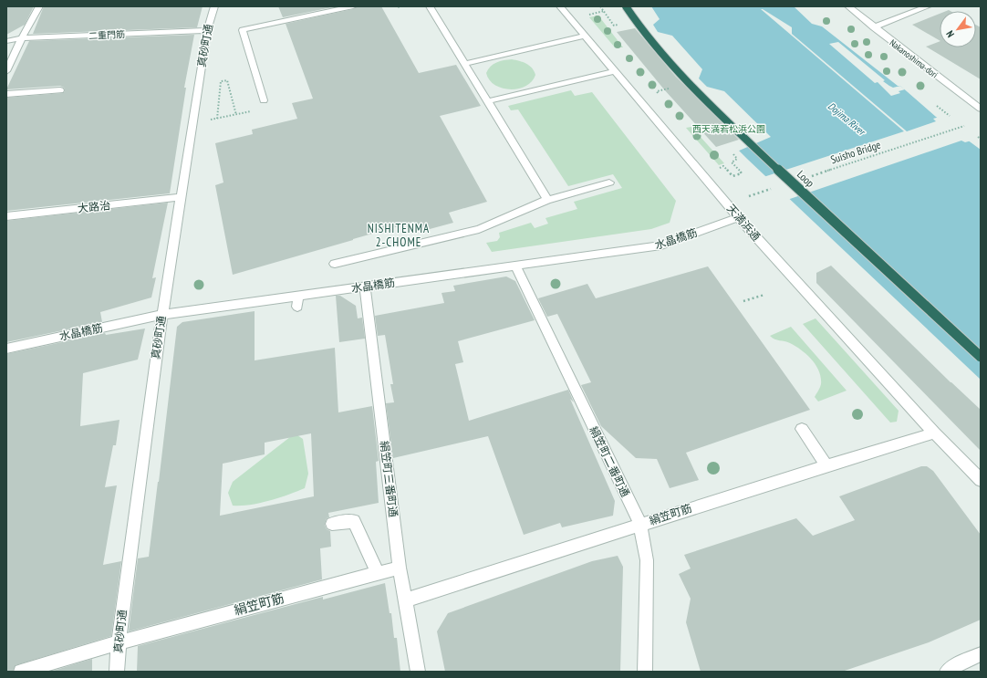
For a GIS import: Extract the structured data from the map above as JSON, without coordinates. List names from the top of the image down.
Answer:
{
  "streets": {
    "highway": ["Loop"],
    "street": [
      "二重門筋",
      "真砂町通",
      "Nakanoshima-dori",
      "大路治",
      "天満浜通",
      "水晶橋筋",
      "絹笠町二番町通",
      "絹笠町三番町通",
      "絹笠町筋"
    ],
    "path": ["Suisho Bridge"]
  },
  "crossings": [
    ["二重門筋", "真砂町通"],
    ["真砂町通", "大路治"],
    ["真砂町通", "水晶橋筋"],
    ["真砂町通", "絹笠町筋"],
    ["天満浜通", "水晶橋筋"],
    ["天満浜通", "絹笠町筋"],
    ["水晶橋筋", "絹笠町二番町通"],
    ["水晶橋筋", "絹笠町三番町通"],
    ["絹笠町二番町通", "絹笠町筋"],
    ["絹笠町三番町通", "絹笠町筋"]
  ],
  "districts": ["NISHITENMA 2-CHOME"],
  "water": ["Dojima River"],
  "parks": ["西天満若松浜公園"],
  "north": "bottom left"
}
